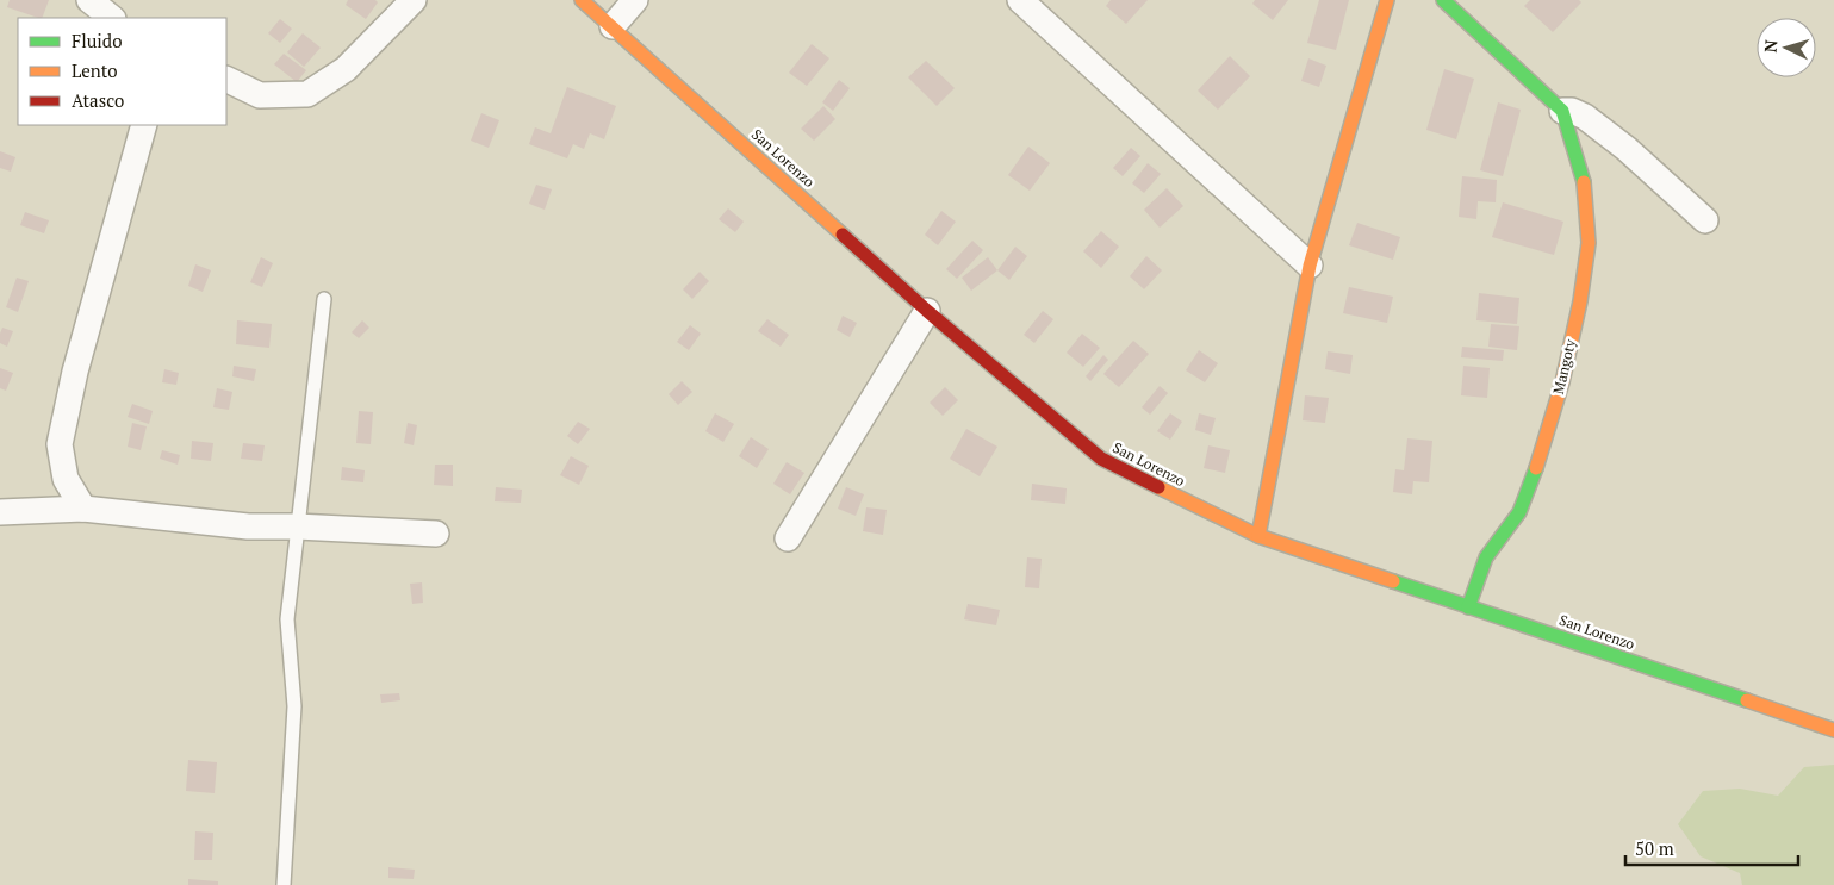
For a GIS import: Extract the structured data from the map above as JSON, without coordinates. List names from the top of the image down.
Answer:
{
  "streets": {
    "street": ["San Lorenzo", "Mangoty"]
  },
  "crossings": [
    ["San Lorenzo", "Mangoty"]
  ],
  "legend": ["Fluido", "Lento", "Atasco"],
  "scale_bar": "50 m",
  "north": "left"
}
